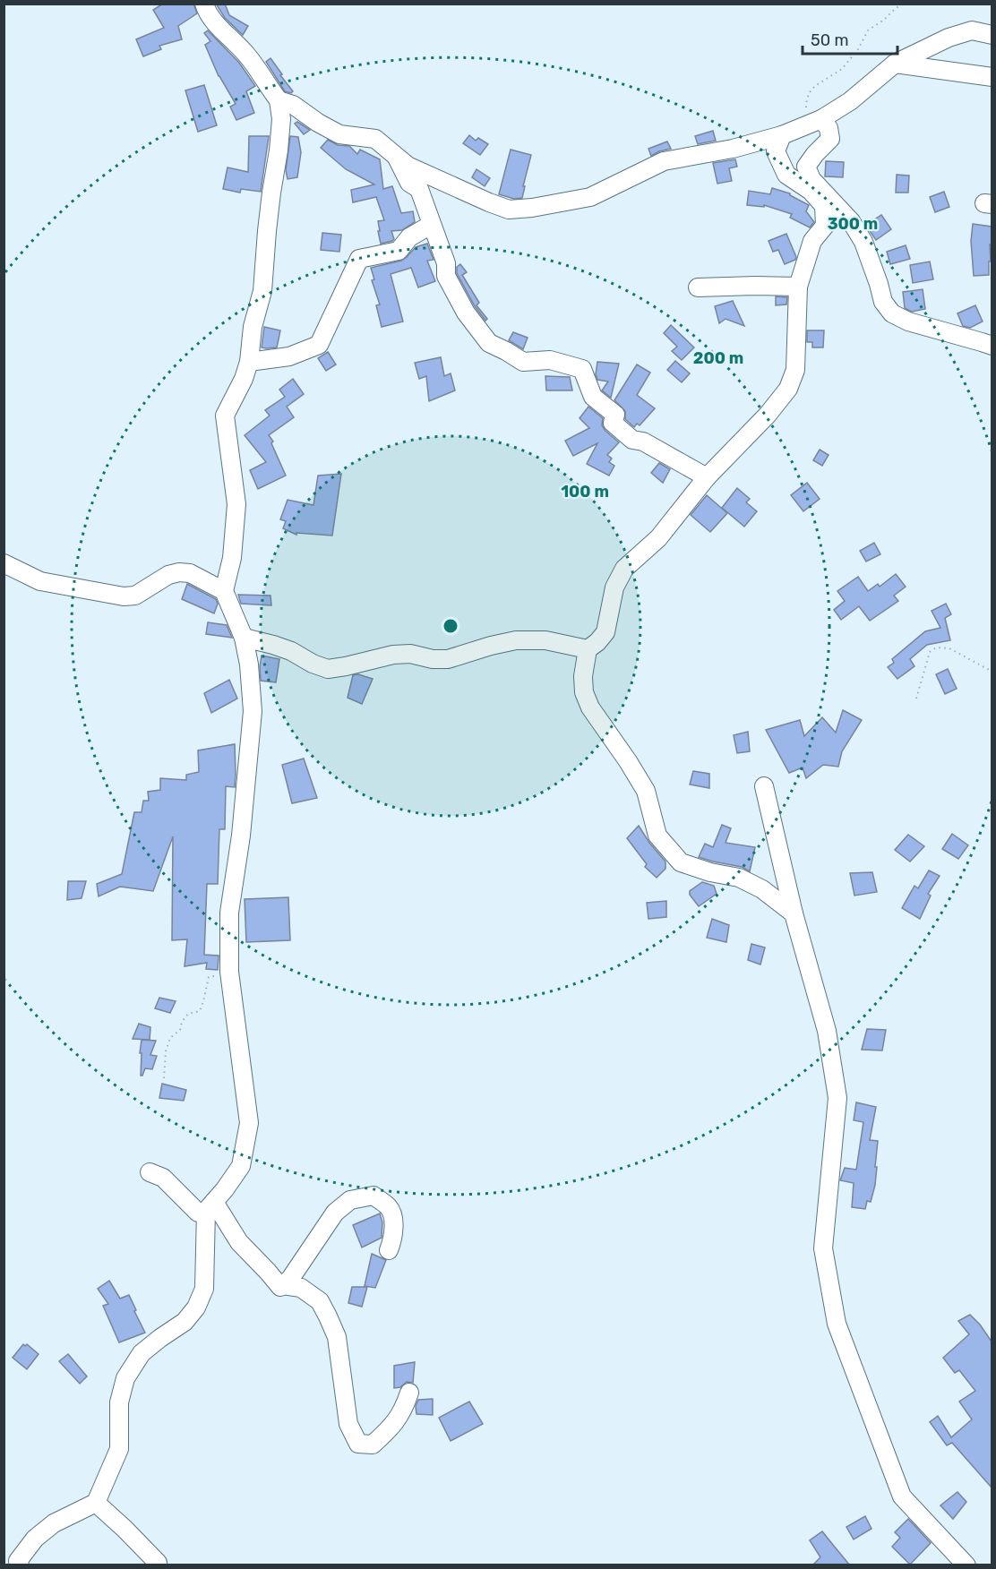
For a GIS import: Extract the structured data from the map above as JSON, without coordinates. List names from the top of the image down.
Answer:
{
  "scale_bar": "50 m",
  "rings": ["300 m", "200 m", "100 m"]
}
